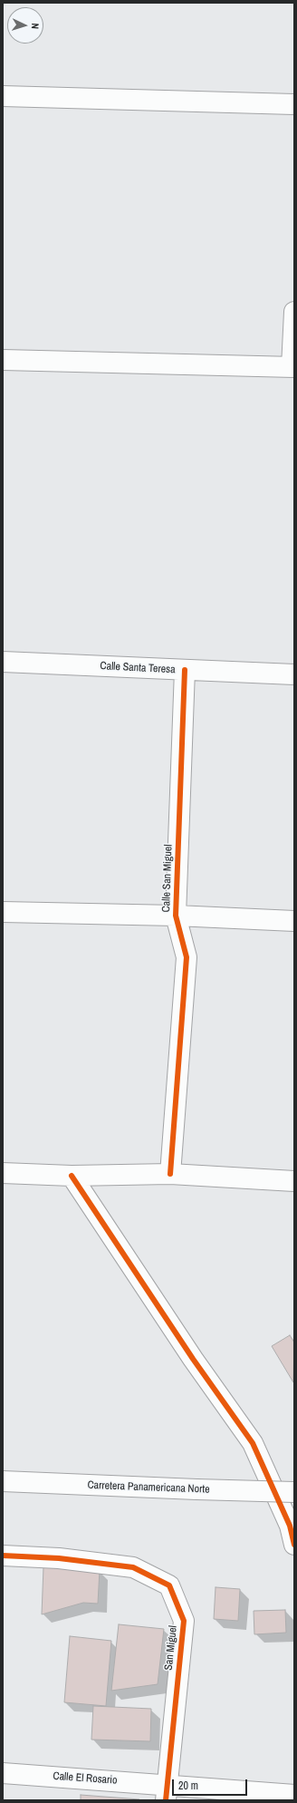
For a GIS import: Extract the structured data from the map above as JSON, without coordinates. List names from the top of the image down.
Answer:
{
  "streets": {
    "main road": [
      "Calle Santa Teresa",
      "Calle San Miguel",
      "Carretera Panamericana Norte",
      "San Miguel",
      "Calle El Rosario"
    ]
  },
  "crossings": [
    ["Calle Santa Teresa", "Calle San Miguel"],
    ["San Miguel", "Calle El Rosario"]
  ],
  "scale_bar": "20 m",
  "north": "right"
}
